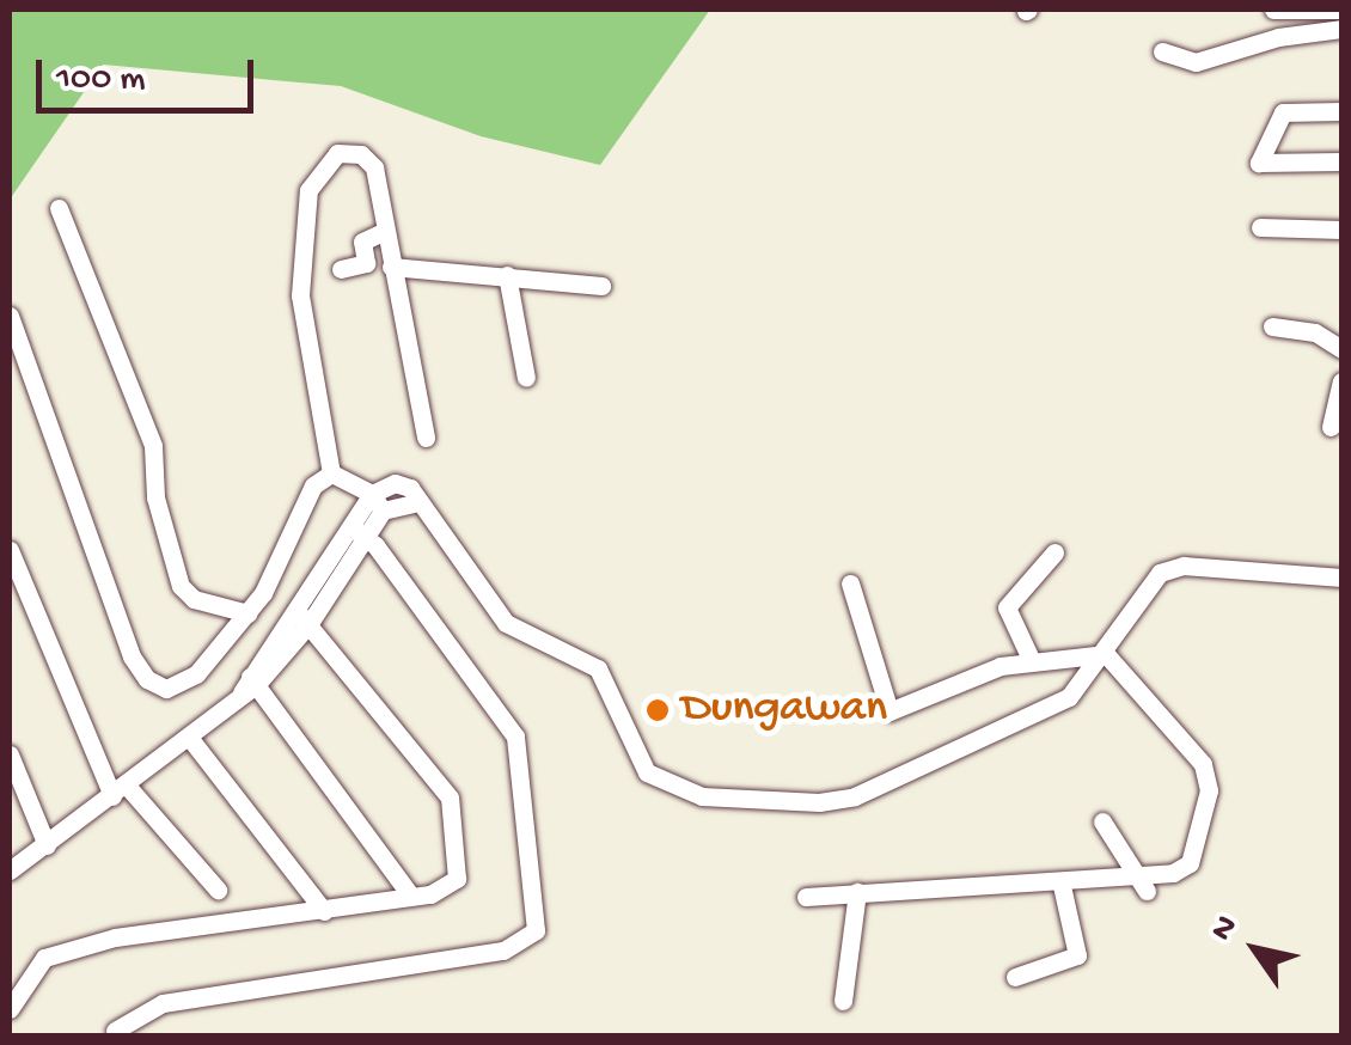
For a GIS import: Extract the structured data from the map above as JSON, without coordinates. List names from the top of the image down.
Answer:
{
  "places": ["Dungawan"],
  "scale_bar": "100 m",
  "north": "top left"
}
